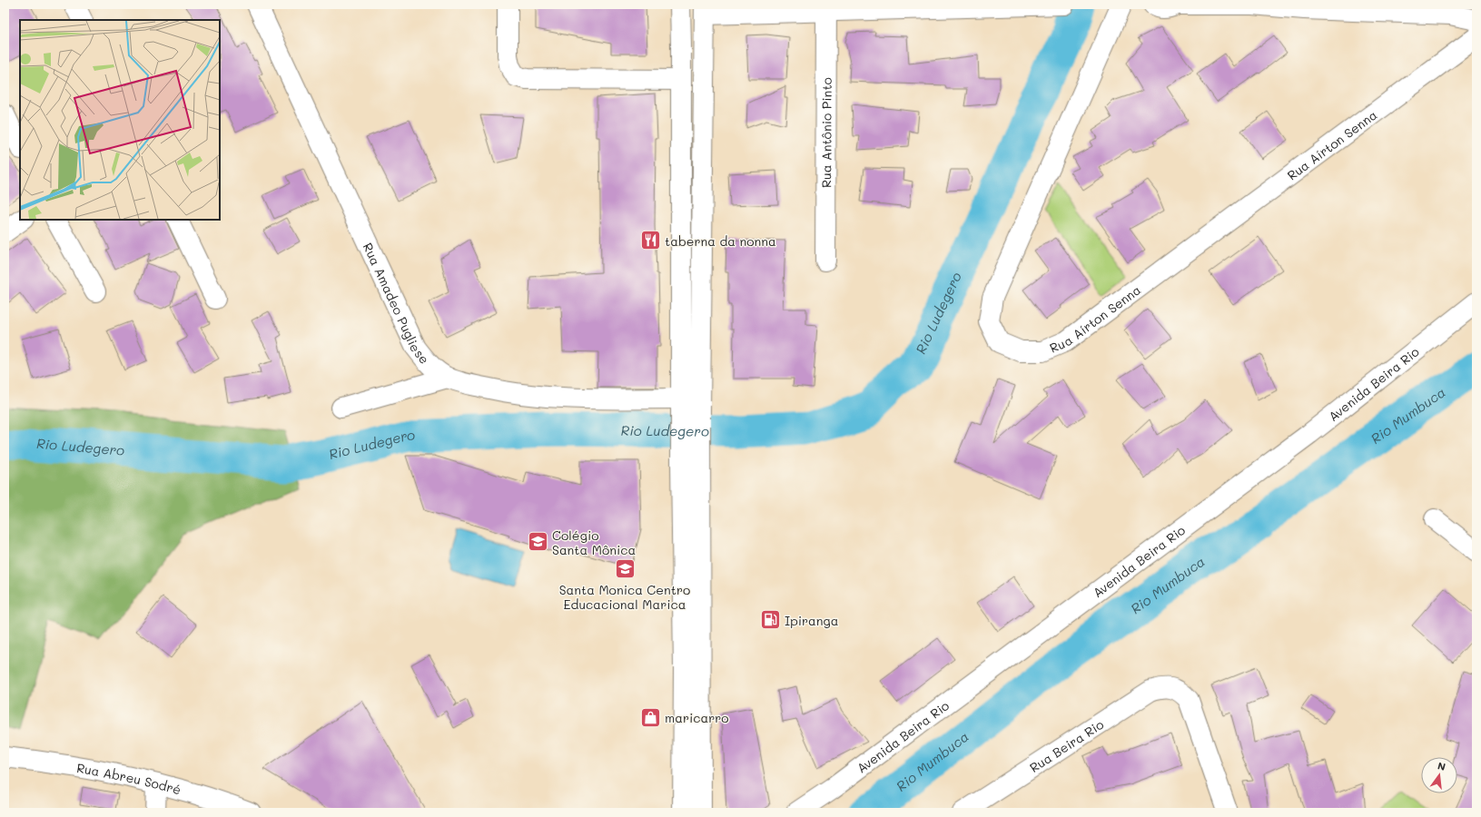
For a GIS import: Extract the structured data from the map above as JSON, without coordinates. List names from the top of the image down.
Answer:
{
  "streets": {
    "street": [
      "Rua Antônio Pinto",
      "Rua Aírton Senna",
      "Rua Amadeo Pugliese",
      "Avenida Beira Rio",
      "Rua Beira Rio",
      "Rua Abreu Sodré"
    ]
  },
  "water": ["Rio Ludegero", "Rio Mumbuca"],
  "places": {
    "restaurant": ["taberna da nonna"],
    "school or university": ["Colégio Santa Mônica", "Santa Monica Centro Educacional Marica"],
    "fuel station": ["Ipiranga"],
    "shop": ["maricarro"]
  },
  "north": "top"
}
